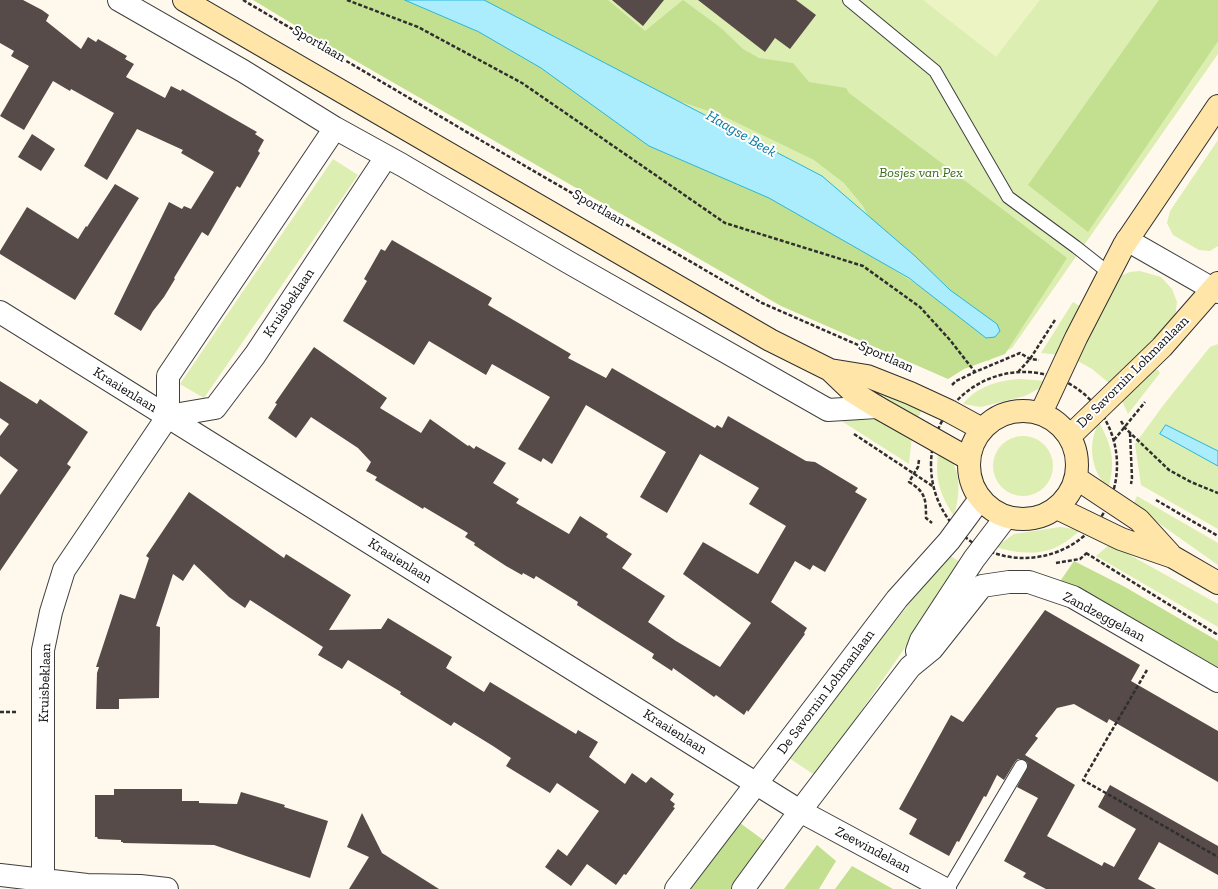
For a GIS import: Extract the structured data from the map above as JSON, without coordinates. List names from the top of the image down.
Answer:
{
  "streets": {
    "main road": ["Sportlaan", "De Savornin Lohmanlaan"],
    "street": [
      "Kruisbeklaan",
      "Kraaienlaan",
      "Zandzeggelaan",
      "Zeewindelaan"
    ]
  },
  "crossings": [
    ["Sportlaan", "De Savornin Lohmanlaan"],
    ["Kruisbeklaan", "Kraaienlaan"],
    ["De Savornin Lohmanlaan", "Kraaienlaan"],
    ["Kraaienlaan", "Zeewindelaan"]
  ],
  "water": ["Haagse Beek"],
  "parks": ["Bosjes van Pex"]
}
